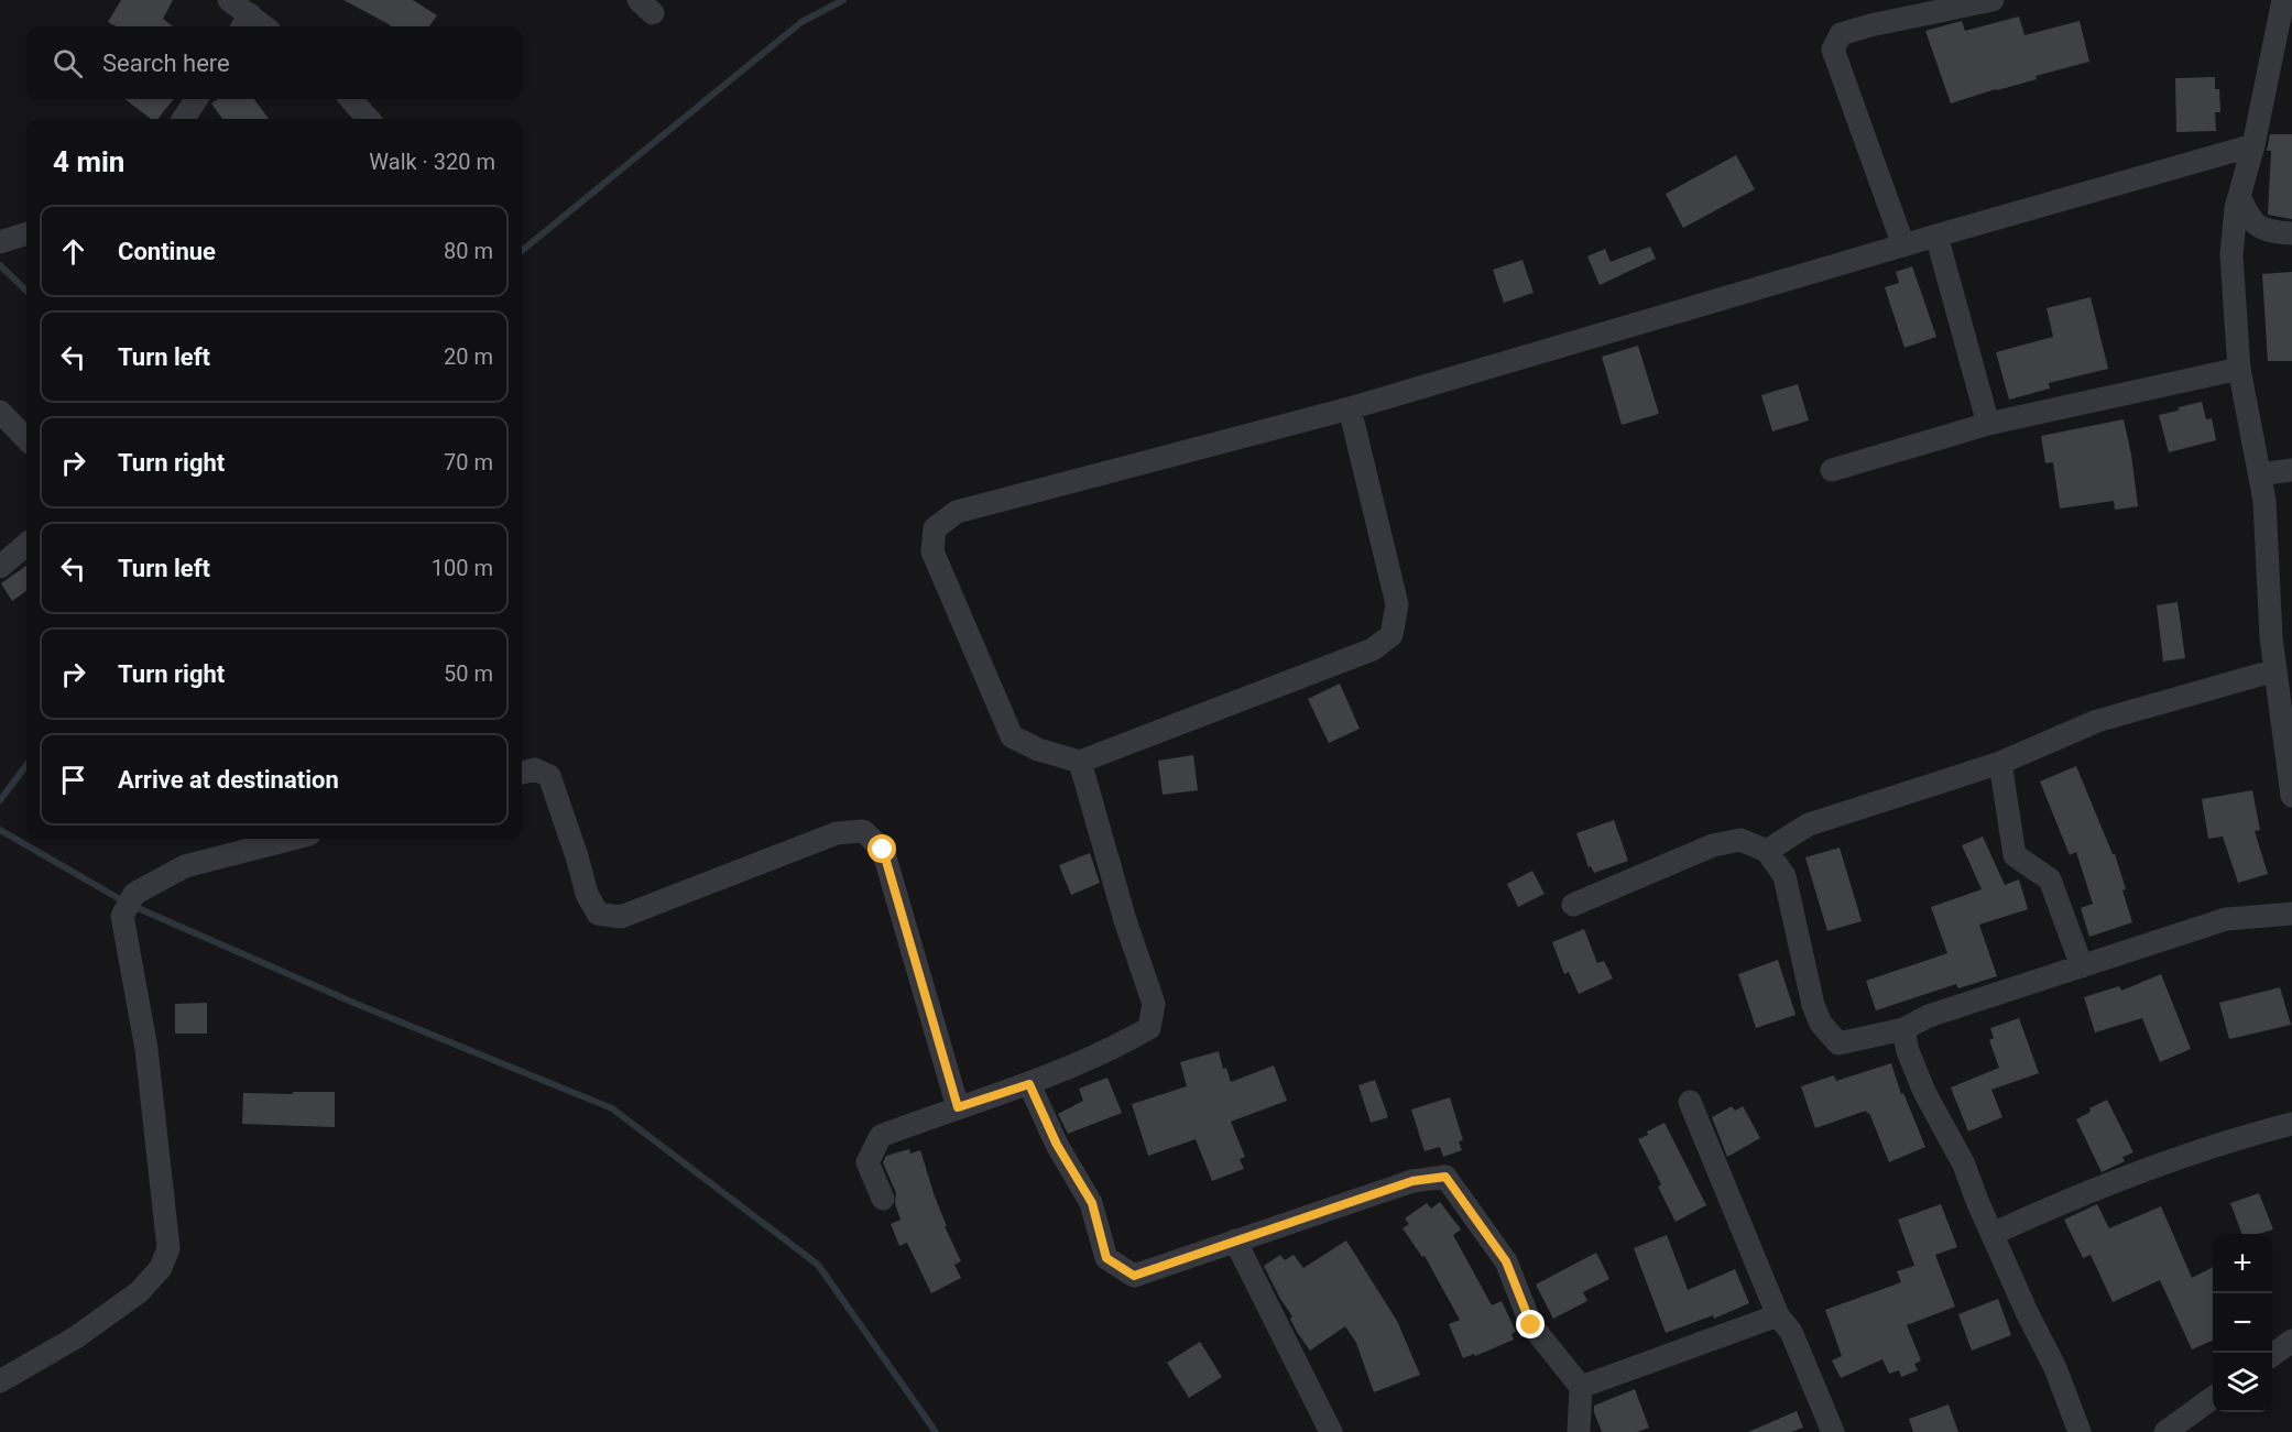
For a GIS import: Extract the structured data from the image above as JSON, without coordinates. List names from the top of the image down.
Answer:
{
  "page": {
    "search": "Search here",
    "heading": ["4 min", "Walk · 320 m"],
    "list": [
      ["Continue", "80 m"],
      ["Turn left", "20 m"],
      ["Turn right", "70 m"],
      ["Turn left", "100 m"],
      ["Turn right", "50 m"],
      "Arrive at destination"
    ],
    "map_buttons": ["+", "−"]
  }
}
